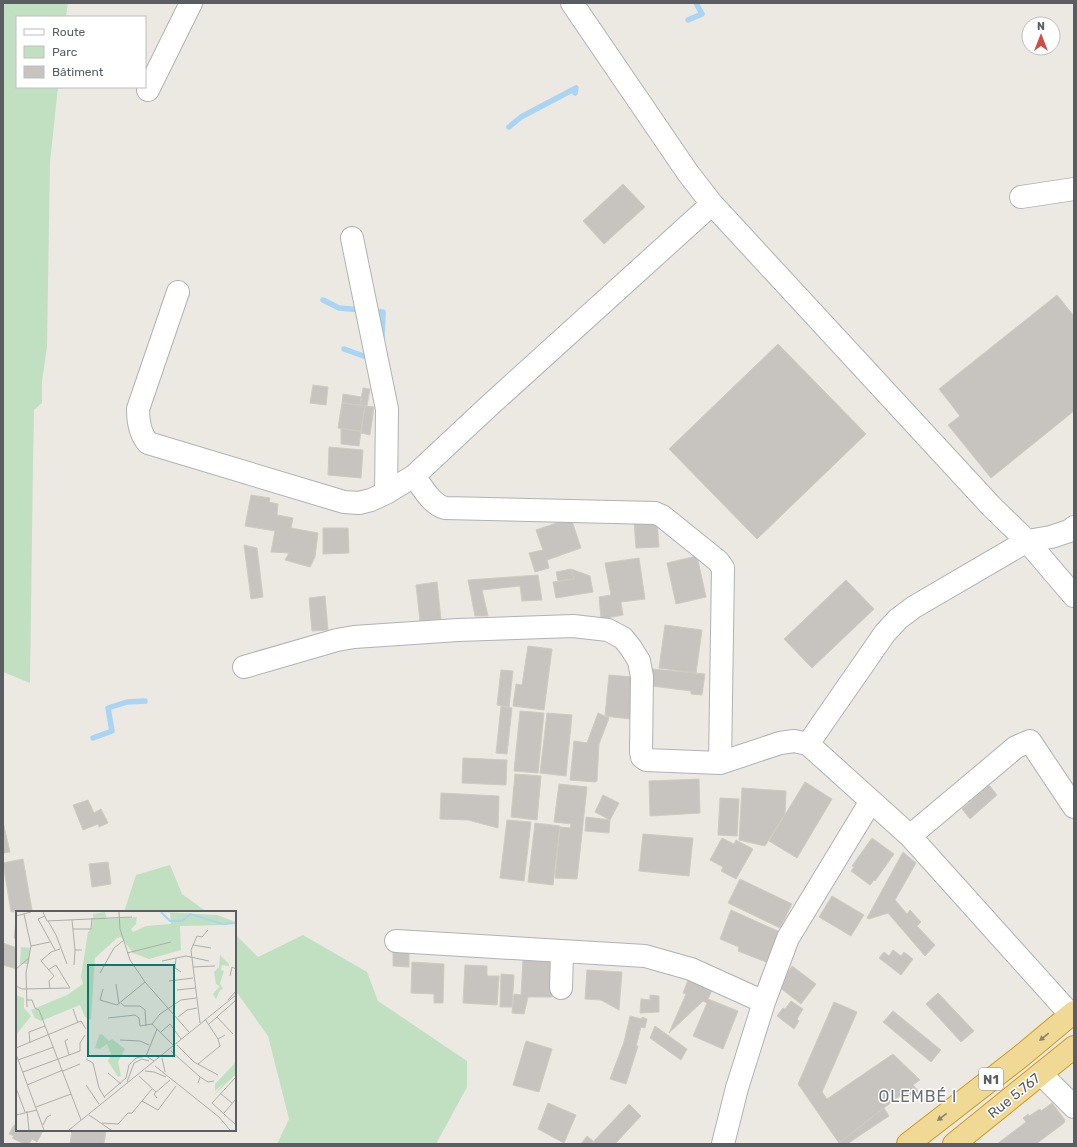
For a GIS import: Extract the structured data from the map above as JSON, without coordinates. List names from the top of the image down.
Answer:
{
  "streets": {
    "highway": ["N1", "Rue 5.767"]
  },
  "districts": ["OLEMBÉ I"],
  "legend": ["Route", "Parc", "Bâtiment"],
  "north": "top"
}
